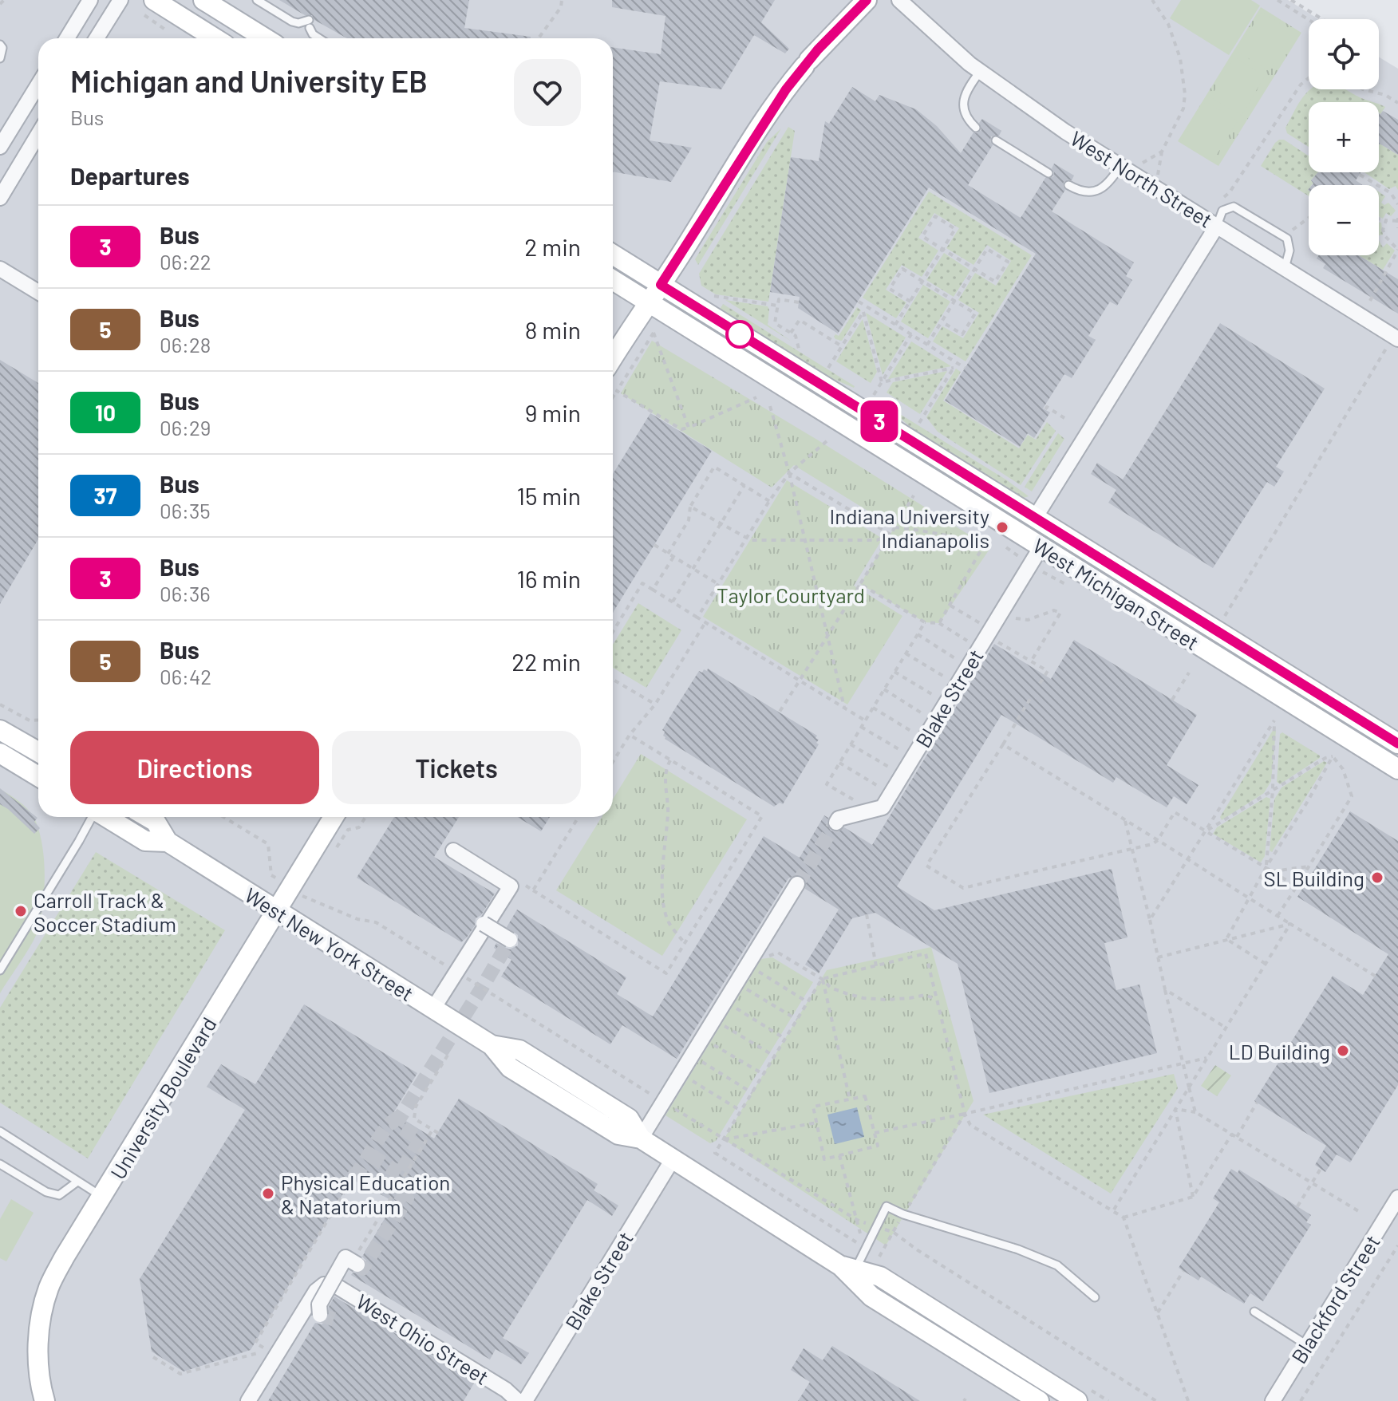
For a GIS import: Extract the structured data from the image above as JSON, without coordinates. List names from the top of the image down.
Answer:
{
  "streets": {
    "main road": ["West Michigan Street", "West New York Street", "University Boulevard"],
    "street": [
      "West North Street",
      "Blake Street",
      "Blackford Street",
      "West Ohio Street"
    ]
  },
  "crossings": [
    ["West Michigan Street", "Blake Street"],
    ["Blake Street", "West New York Street"],
    ["West New York Street", "University Boulevard"]
  ],
  "parks": ["Taylor Courtyard"],
  "places": [
    "Indiana University Indianapolis",
    "SL Building",
    "Carroll Track & Soccer Stadium",
    "LD Building",
    "Physical Education & Natatorium"
  ],
  "lines": ["bus line 3"],
  "page": {
    "on_map": "3",
    "map_buttons": ["+", "−"],
    "heading": [
      ["Michigan and University EB", "Bus"],
      "Departures"
    ],
    "list": [
      {
        "mark": "3",
        "name": "Bus",
        "note": "06:22",
        "value": "2 min"
      },
      {
        "mark": "5",
        "name": "Bus",
        "note": "06:28",
        "value": "8 min"
      },
      {
        "mark": "10",
        "name": "Bus",
        "note": "06:29",
        "value": "9 min"
      },
      {
        "mark": "37",
        "name": "Bus",
        "note": "06:35",
        "value": "15 min"
      },
      {
        "mark": "3",
        "name": "Bus",
        "note": "06:36",
        "value": "16 min"
      },
      {
        "mark": "5",
        "name": "Bus",
        "note": "06:42",
        "value": "22 min"
      }
    ],
    "buttons": ["Directions", "Tickets"]
  }
}
